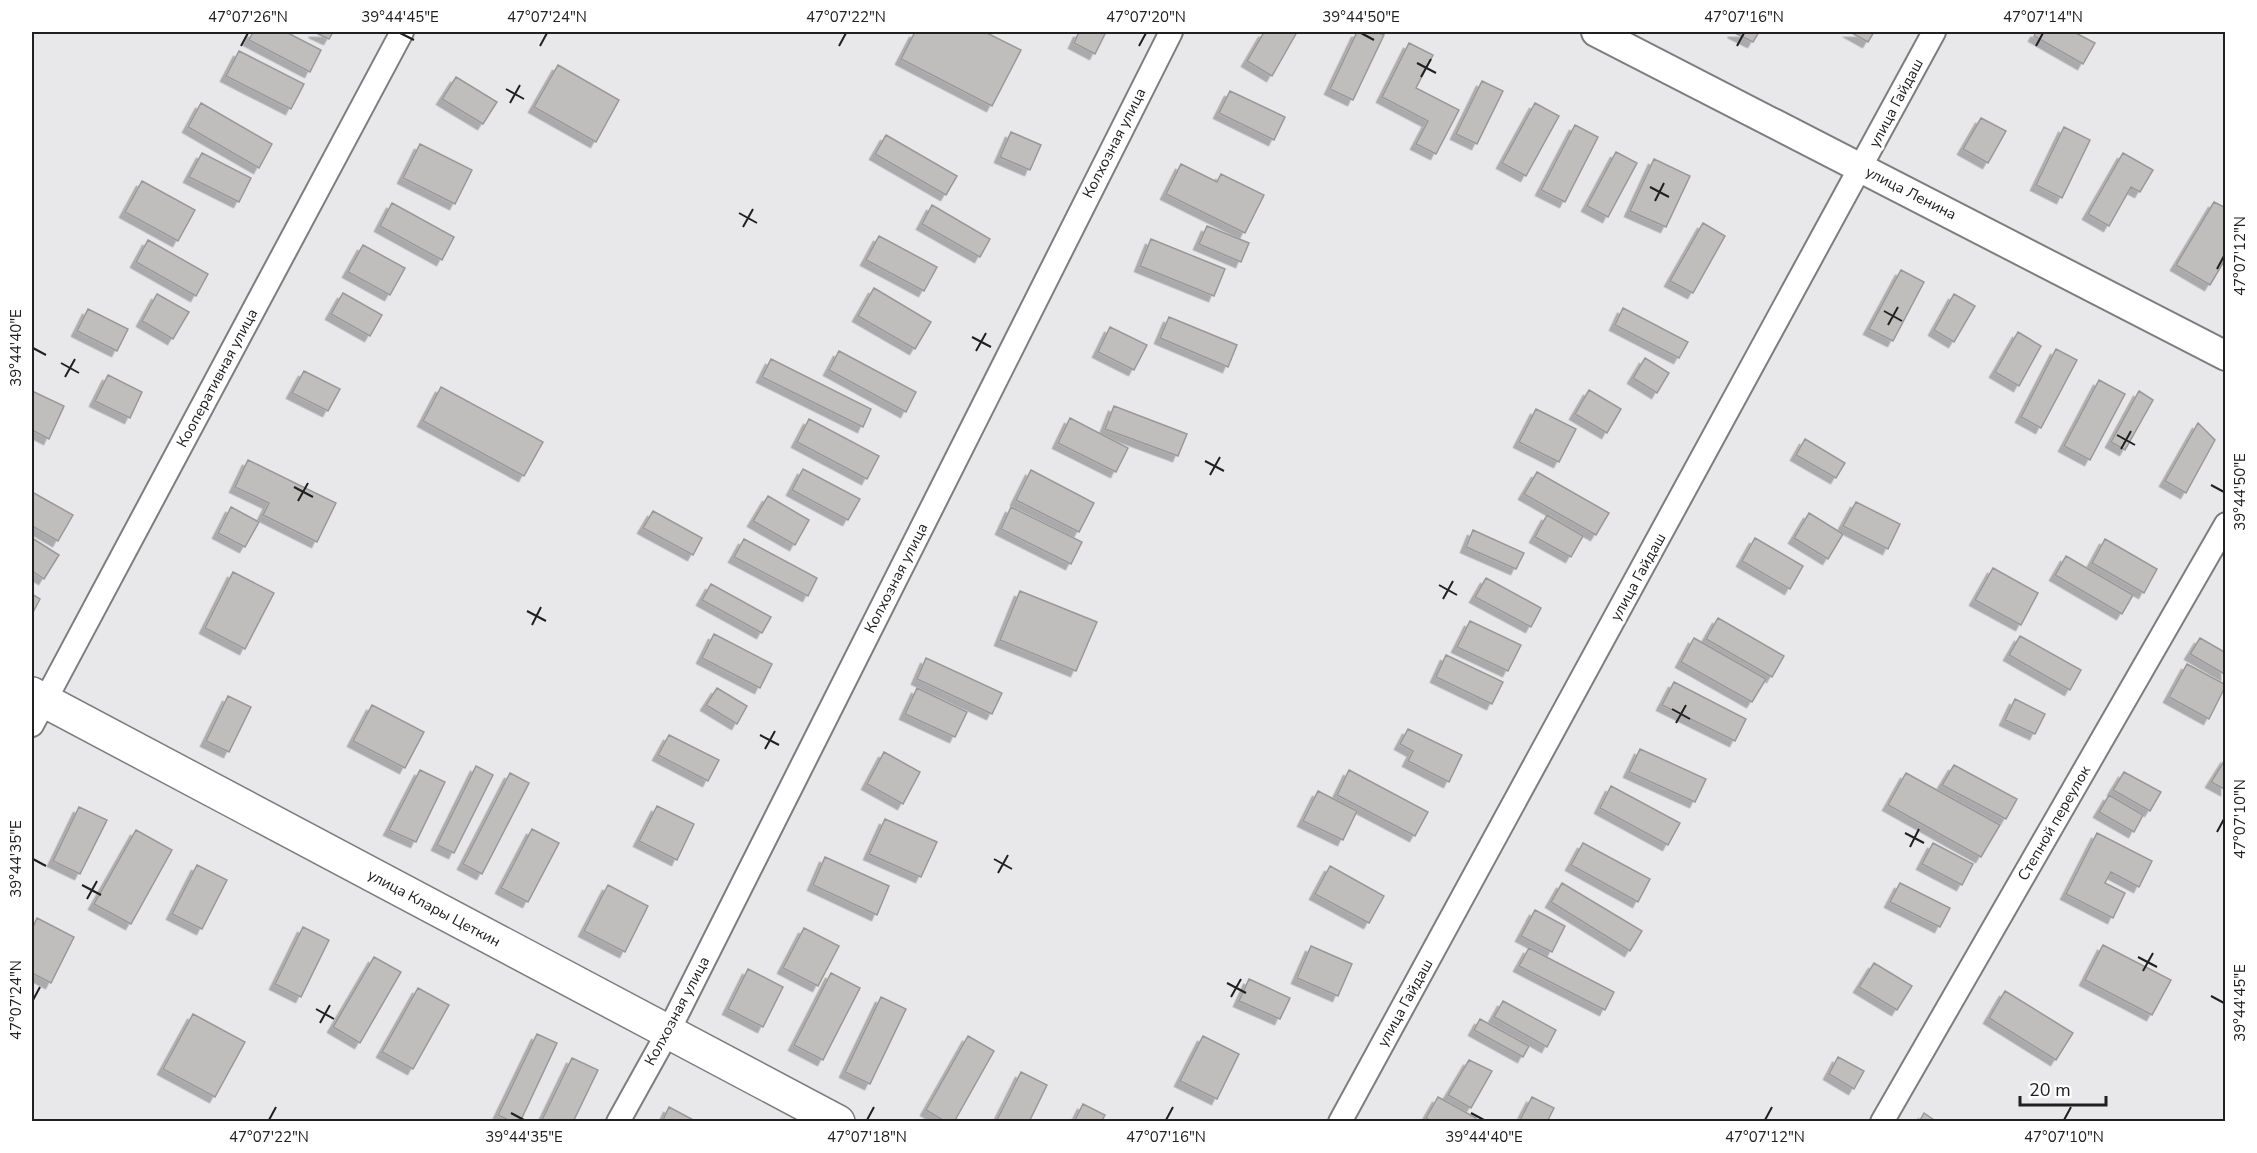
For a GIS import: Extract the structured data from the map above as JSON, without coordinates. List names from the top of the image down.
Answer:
{
  "streets": {
    "main road": ["улица Клары Цеткин"],
    "street": [
      "улица Гайдаш",
      "Колхозная улица",
      "улица Ленина",
      "Кооперативная улица",
      "Степной переулок"
    ]
  },
  "crossings": [
    ["улица Гайдаш", "улица Ленина"],
    ["Колхозная улица", "улица Клары Цеткин"],
    ["Кооперативная улица", "улица Клары Цеткин"]
  ],
  "scale_bar": "20 m",
  "coordinates": [
    "47°07'26\"N",
    "39°44'45\"E",
    "47°07'24\"N",
    "47°07'22\"N",
    "47°07'20\"N",
    "39°44'50\"E",
    "47°07'16\"N",
    "47°07'14\"N",
    "47°07'12\"N",
    "39°44'40\"E",
    "47°07'10\"N",
    "39°44'35\"E",
    "47°07'18\"N"
  ]
}
